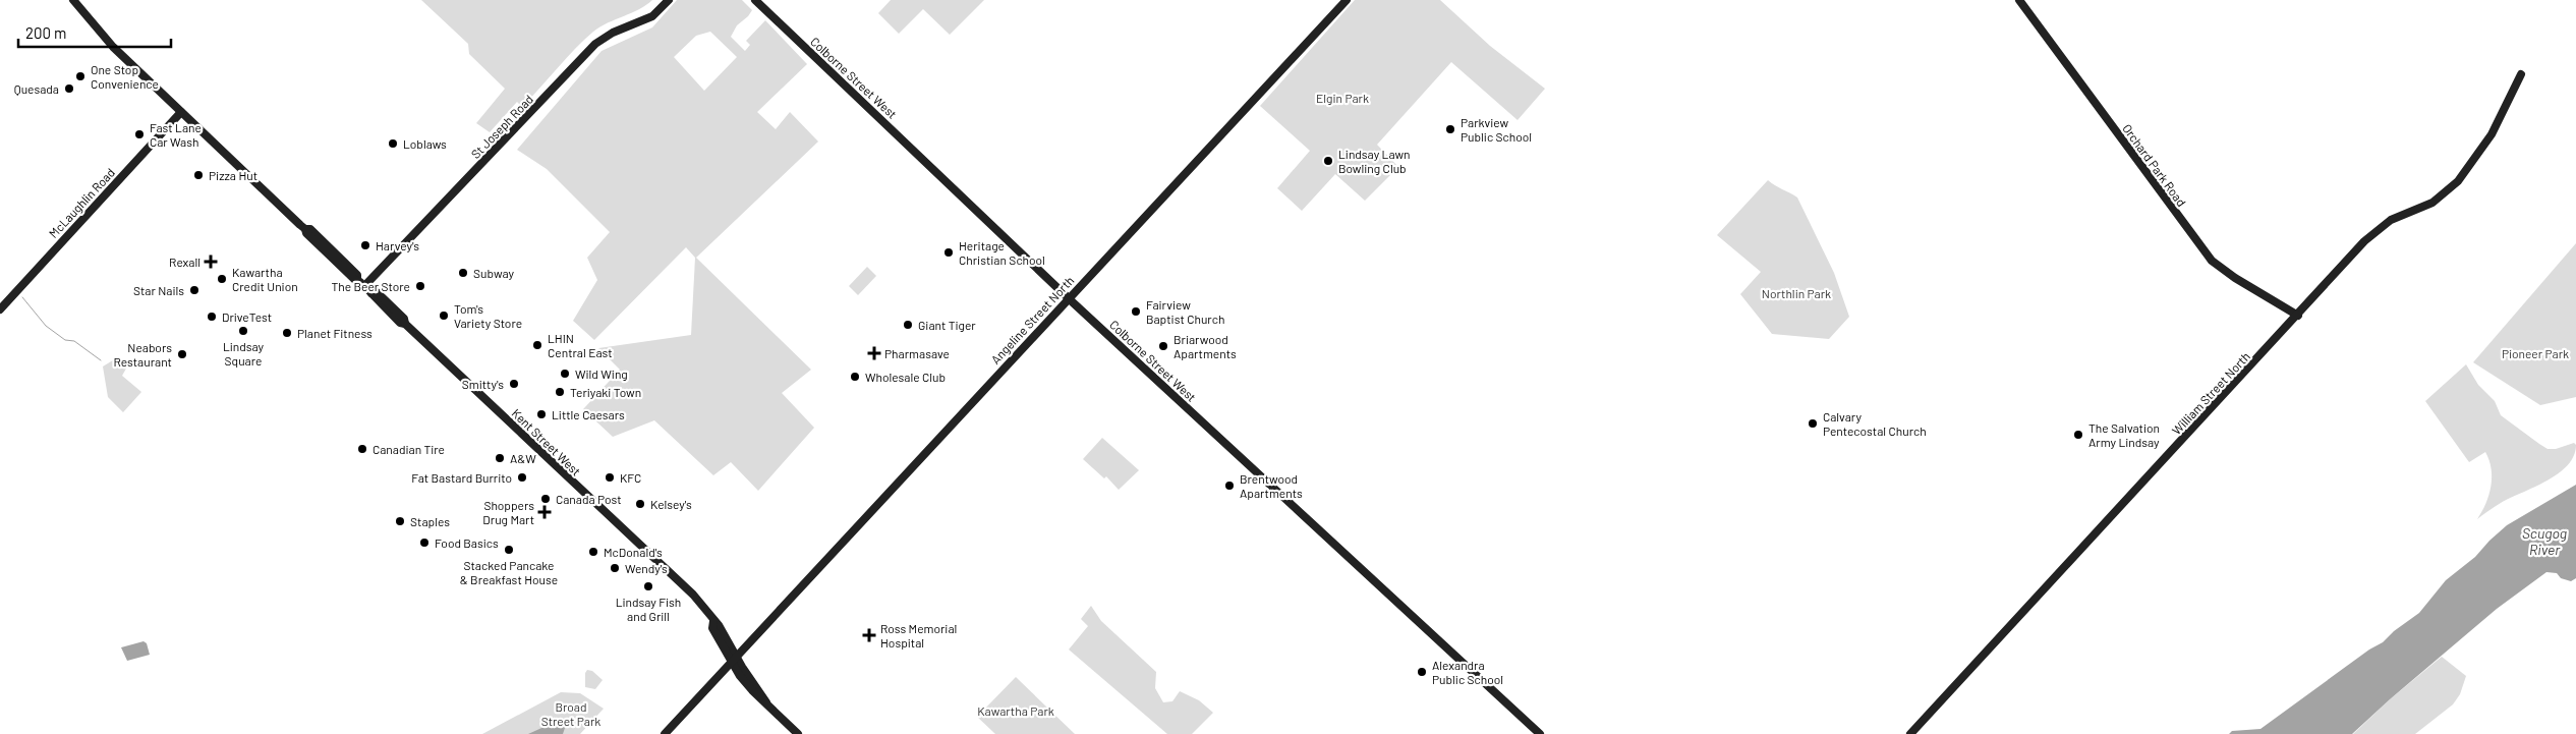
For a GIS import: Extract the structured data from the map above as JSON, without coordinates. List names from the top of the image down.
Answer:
{
  "streets": {
    "main road": [
      "Colborne Street West",
      "St Joseph Road",
      "Orchard Park Road",
      "McLaughlin Road",
      "Angeline Street North",
      "William Street North",
      "Kent Street West"
    ]
  },
  "crossings": [
    ["Colborne Street West", "Angeline Street North"],
    ["St Joseph Road", "Kent Street West"],
    ["Orchard Park Road", "William Street North"],
    ["McLaughlin Road", "Kent Street West"],
    ["Angeline Street North", "Kent Street West"]
  ],
  "water": ["Scugog River"],
  "parks": [
    "Elgin Park",
    "Northlin Park",
    "Pioneer Park",
    "Broad Street Park",
    "Kawartha Park"
  ],
  "places": {
    "other": [
      "One Stop Convenience",
      "Quesada",
      "Parkview Public School",
      "Fast Lane Car Wash",
      "Loblaws",
      "Lindsay Lawn Bowling Club",
      "Pizza Hut",
      "Harvey's",
      "Heritage Christian School",
      "Subway",
      "Kawartha Credit Union",
      "The Beer Store",
      "Star Nails",
      "Fairview Baptist Church",
      "Tom's Variety Store",
      "DriveTest",
      "Giant Tiger",
      "Lindsay Square",
      "Planet Fitness",
      "LHIN Central East",
      "Briarwood Apartments",
      "Neabors Restaurant",
      "Wild Wing",
      "Wholesale Club",
      "Smitty's",
      "Teriyaki Town",
      "Little Caesars",
      "Calvary Pentecostal Church",
      "The Salvation Army Lindsay",
      "Canadian Tire",
      "A&W",
      "Fat Bastard Burrito",
      "KFC",
      "Brentwood Apartments",
      "Canada Post",
      "Kelsey's",
      "Staples",
      "Food Basics",
      "Stacked Pancake & Breakfast House",
      "McDonald's",
      "Wendy's",
      "Lindsay Fish and Grill",
      "Alexandra Public School"
    ],
    "health": [
      "Rexall",
      "Pharmasave",
      "Shoppers Drug Mart",
      "Ross Memorial Hospital"
    ]
  },
  "scale_bar": "200 m"
}
